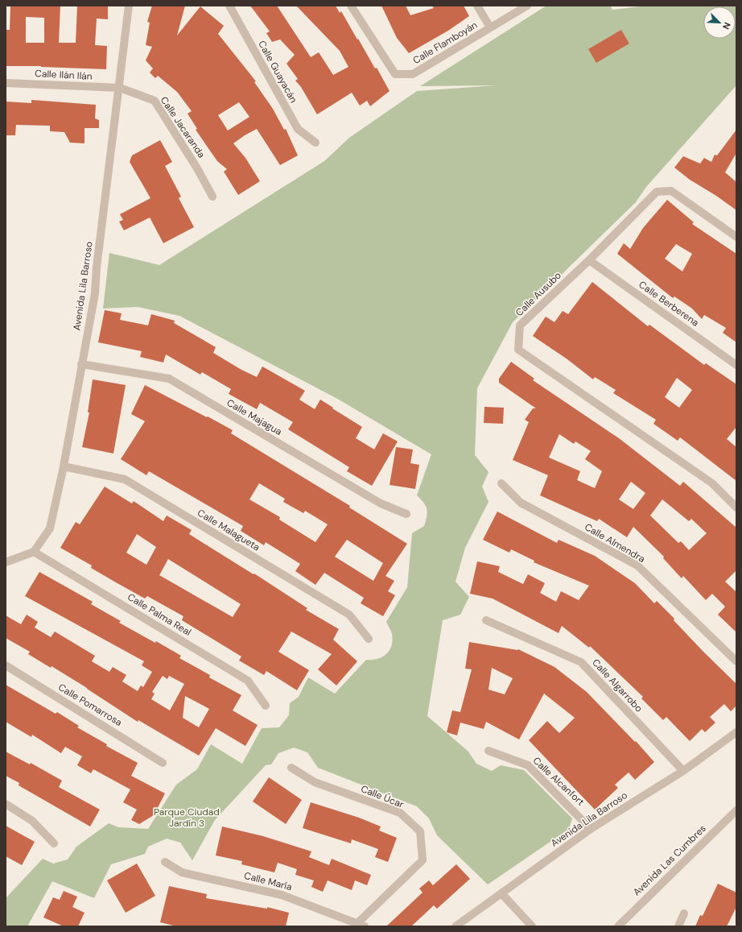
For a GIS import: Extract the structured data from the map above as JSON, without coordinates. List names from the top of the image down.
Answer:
{
  "streets": {
    "street": [
      "Calle Flamboyán",
      "Calle Guayacán",
      "Calle Ilán Ilán",
      "Calle Jacaranda",
      "Avenida Lila Barroso",
      "Calle Ausubo",
      "Calle Berberena",
      "Calle Majagua",
      "Calle Malagueta",
      "Calle Almendra",
      "Calle Palma Real",
      "Calle Algarrobo",
      "Calle Pomarrosa",
      "Calle Alcanfort",
      "Calle Úcar",
      "Avenida Las Cumbres",
      "Calle María"
    ]
  },
  "crossings": [
    ["Calle Ilán Ilán", "Calle Jacaranda"],
    ["Calle Ilán Ilán", "Avenida Lila Barroso"],
    ["Calle Jacaranda", "Avenida Lila Barroso"],
    ["Avenida Lila Barroso", "Calle Majagua"],
    ["Avenida Lila Barroso", "Calle Malagueta"],
    ["Avenida Lila Barroso", "Calle Palma Real"],
    ["Avenida Lila Barroso", "Calle Algarrobo"],
    ["Avenida Lila Barroso", "Calle Alcanfort"],
    ["Calle Ausubo", "Calle Berberena"],
    ["Calle Úcar", "Calle María"]
  ],
  "parks": ["Parque Ciudad Jardín 3"],
  "north": "bottom right"
}
